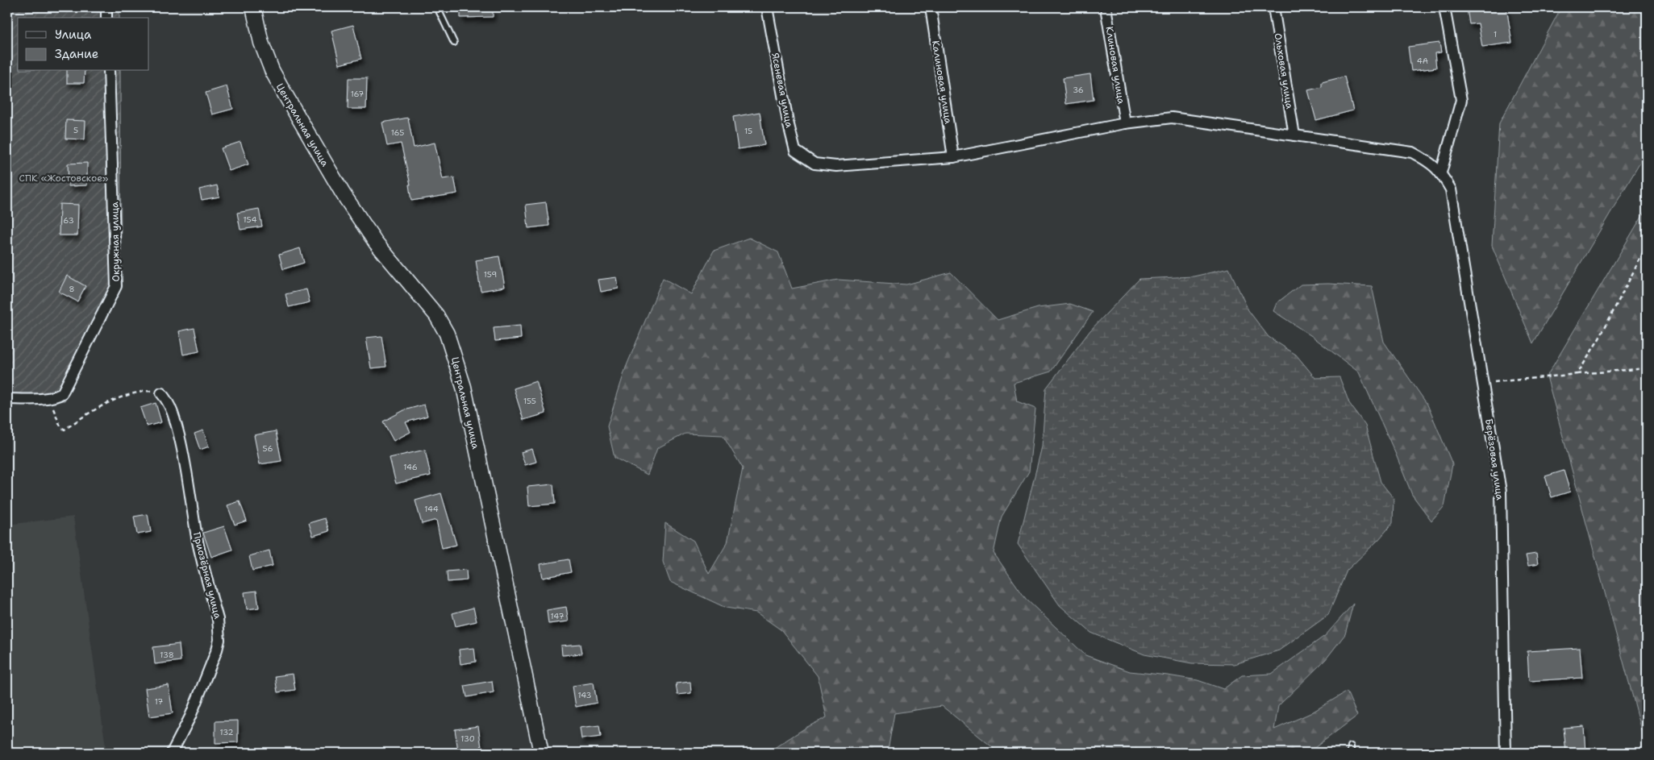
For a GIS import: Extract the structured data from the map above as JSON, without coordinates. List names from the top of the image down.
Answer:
{
  "streets": {
    "street": [
      "Клиновая улица",
      "Ольховая улица",
      "Калиновая улица",
      "Ясеневая улица",
      "Центральная улица",
      "Окружная улица",
      "Берёзовая улица",
      "Приозёрная улица"
    ]
  },
  "crossings": [
    ["Калиновая улица", "Ясеневая улица"]
  ],
  "parks": ["СПК «Жостовское»"],
  "house_numbers": [
    "1",
    "4А",
    "36",
    "167",
    "5",
    "15",
    "165",
    "154",
    "63",
    "159",
    "8",
    "155",
    "56",
    "146",
    "144",
    "147",
    "138",
    "143",
    "17",
    "132",
    "130"
  ],
  "legend": ["Улица", "Здание"]
}
